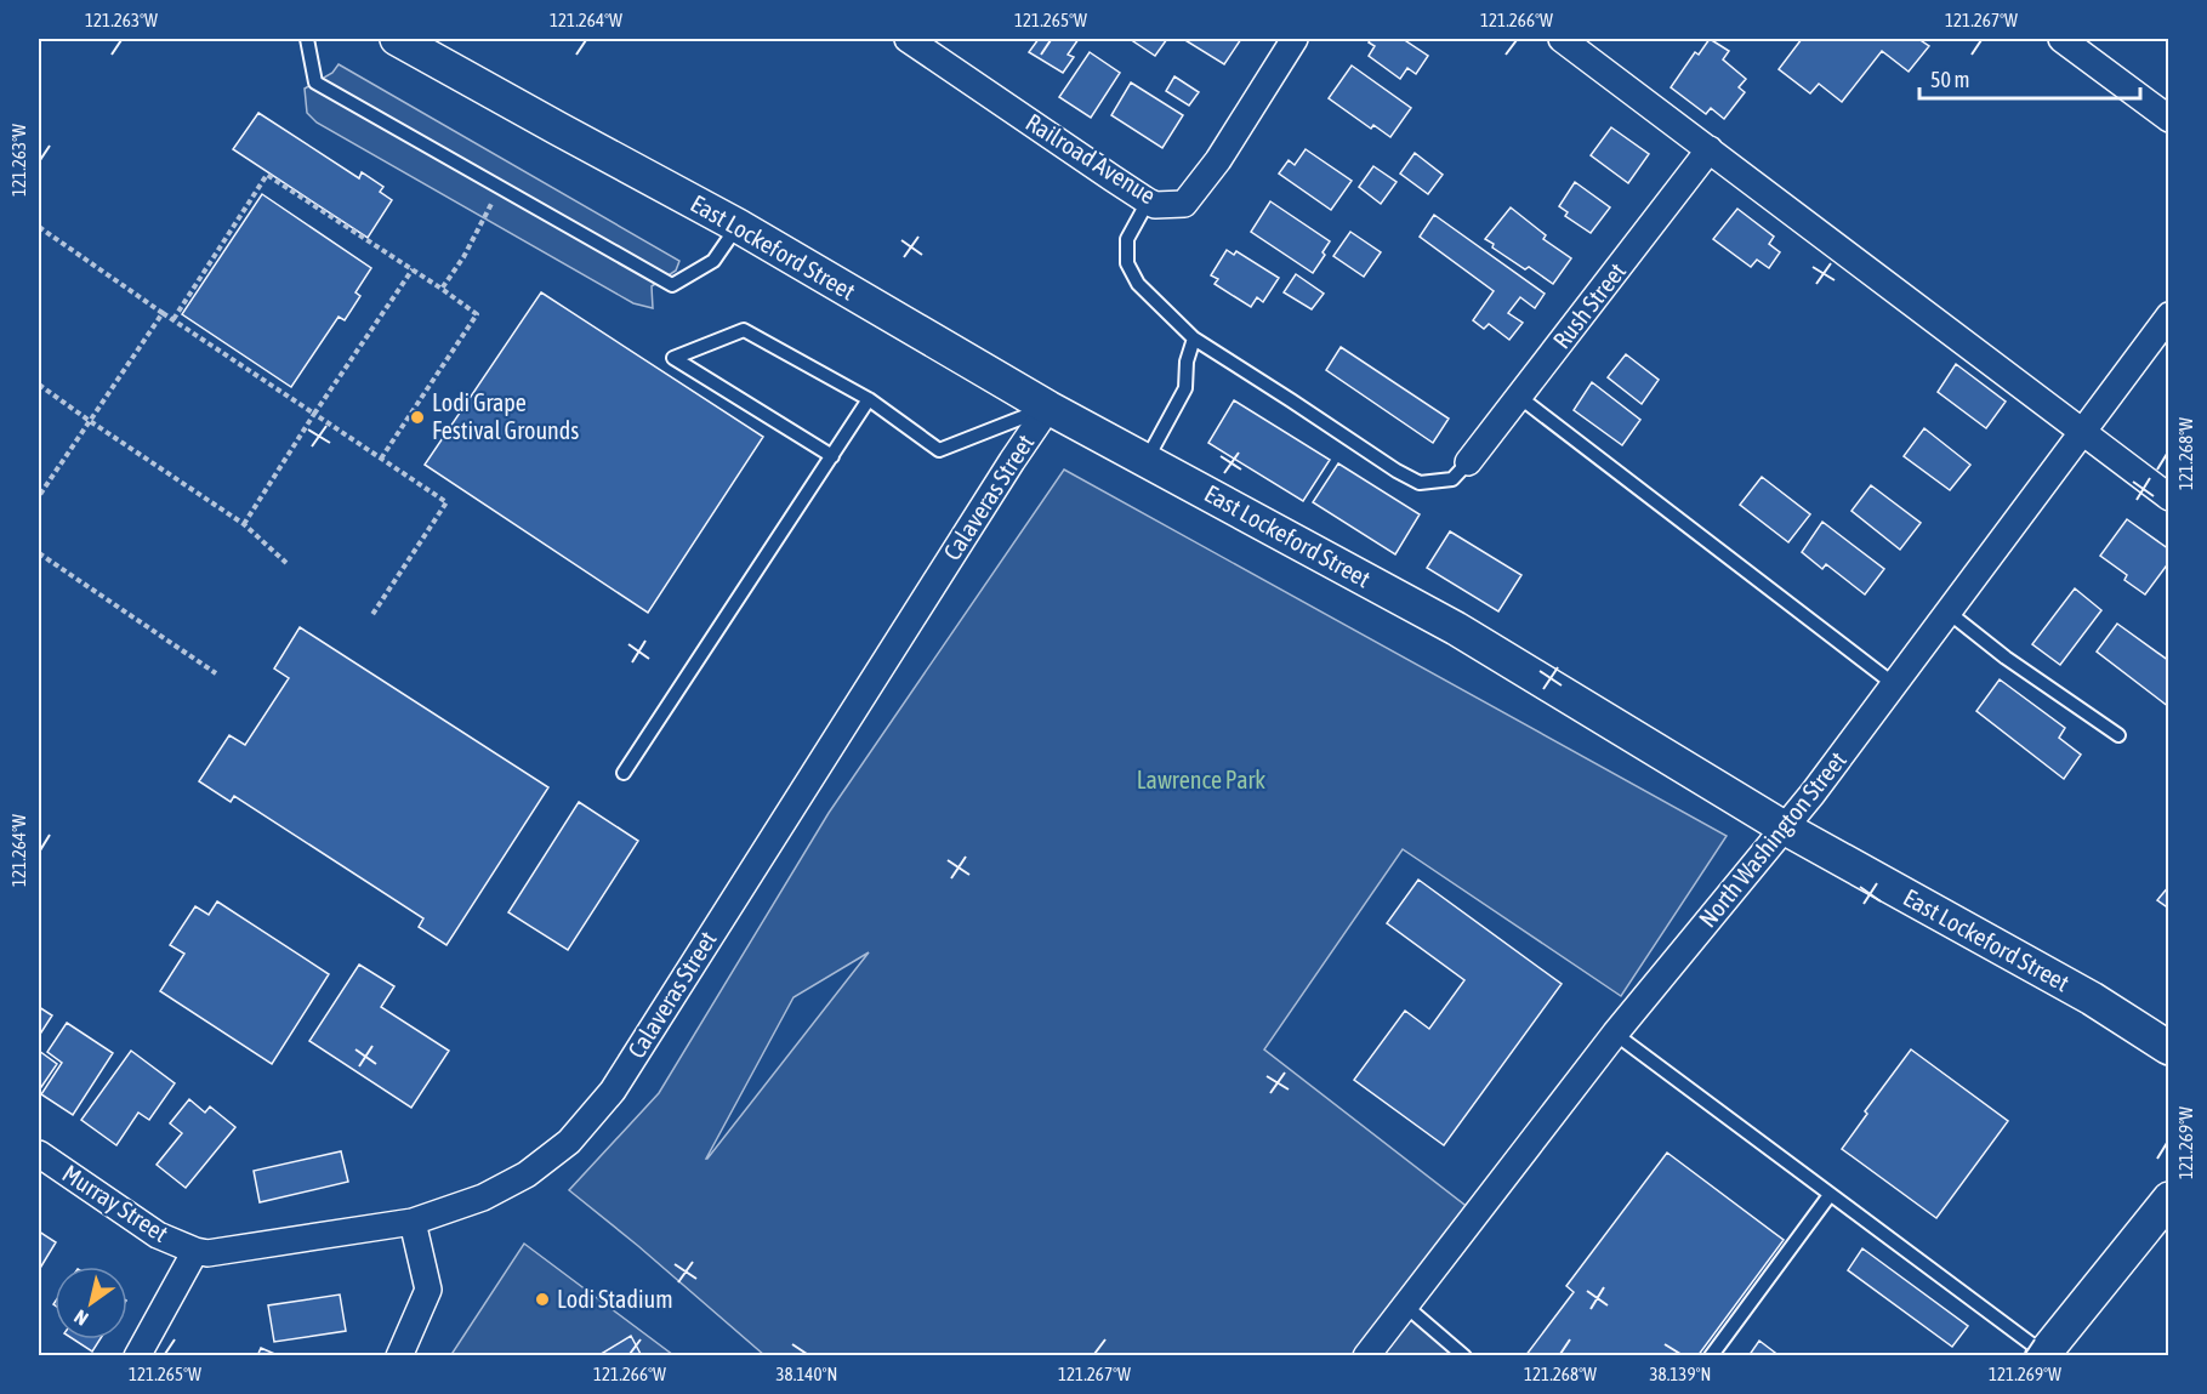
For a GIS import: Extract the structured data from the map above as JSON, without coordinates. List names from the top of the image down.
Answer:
{
  "streets": {
    "street": [
      "Railroad Avenue",
      "East Lockeford Street",
      "Rush Street",
      "Calaveras Street",
      "North Washington Street",
      "Murray Street"
    ]
  },
  "crossings": [
    ["East Lockeford Street", "Calaveras Street"],
    ["East Lockeford Street", "North Washington Street"],
    ["Calaveras Street", "Murray Street"]
  ],
  "parks": ["Lawrence Park"],
  "places": ["Lodi Grape Festival Grounds", "Lodi Stadium"],
  "scale_bar": "50 m",
  "north": "bottom left",
  "coordinates": [
    "121.263°W",
    "121.264°W",
    "121.265°W",
    "121.266°W",
    "121.267°W",
    "121.268°W",
    "121.269°W",
    "38.140°N",
    "38.139°N"
  ]
}
